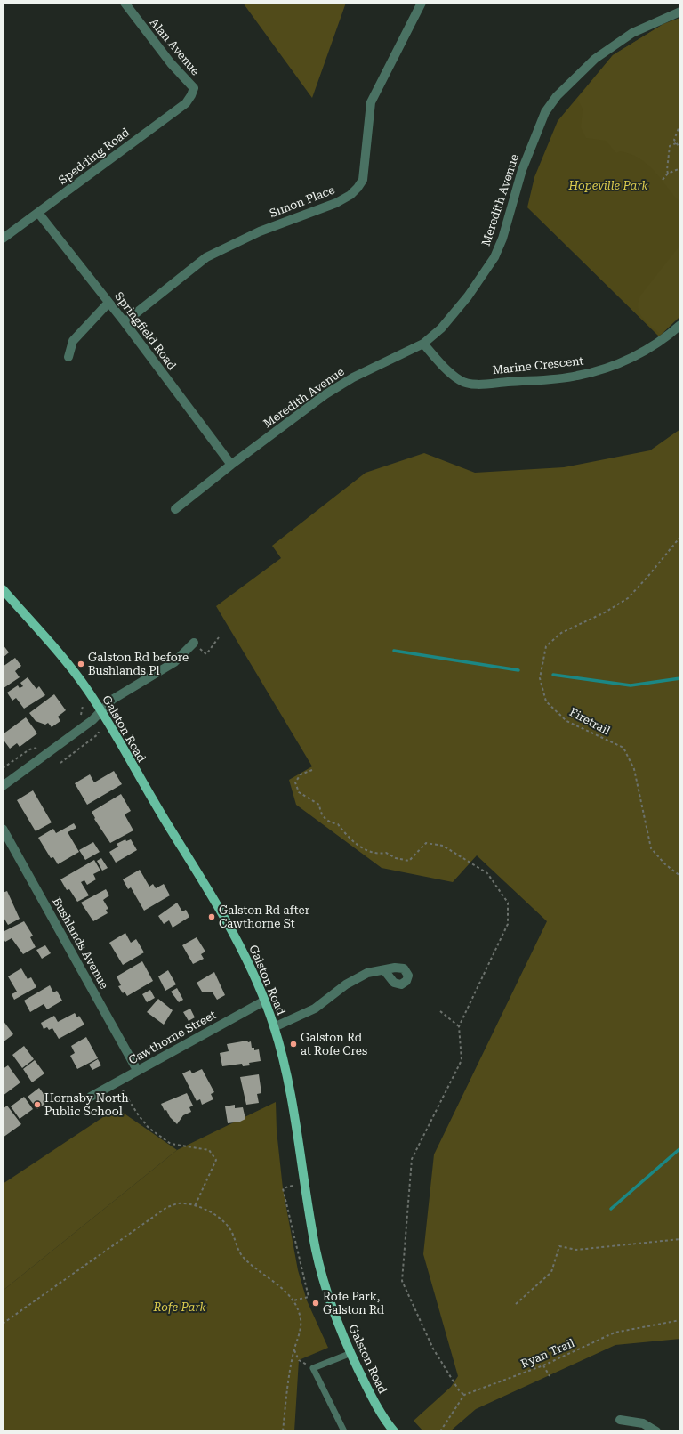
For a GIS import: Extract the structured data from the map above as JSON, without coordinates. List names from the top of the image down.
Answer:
{
  "streets": {
    "main road": ["Galston Road"],
    "street": [
      "Alan Avenue",
      "Spedding Road",
      "Meredith Avenue",
      "Simon Place",
      "Springfield Road",
      "Marine Crescent",
      "Bushlands Avenue",
      "Cawthorne Street"
    ],
    "path": ["Firetrail", "Ryan Trail"]
  },
  "crossings": [
    ["Alan Avenue", "Spedding Road"],
    ["Spedding Road", "Springfield Road"],
    ["Meredith Avenue", "Springfield Road"],
    ["Meredith Avenue", "Marine Crescent"],
    ["Simon Place", "Springfield Road"],
    ["Galston Road", "Cawthorne Street"],
    ["Bushlands Avenue", "Cawthorne Street"]
  ],
  "parks": ["Hopeville Park", "Rofe Park"],
  "places": [
    "Galston Rd before Bushlands Pl",
    "Galston Rd after Cawthorne St",
    "Galston Rd at Rofe Cres",
    "Hornsby North Public School",
    "Rofe Park, Galston Rd"
  ]
}
